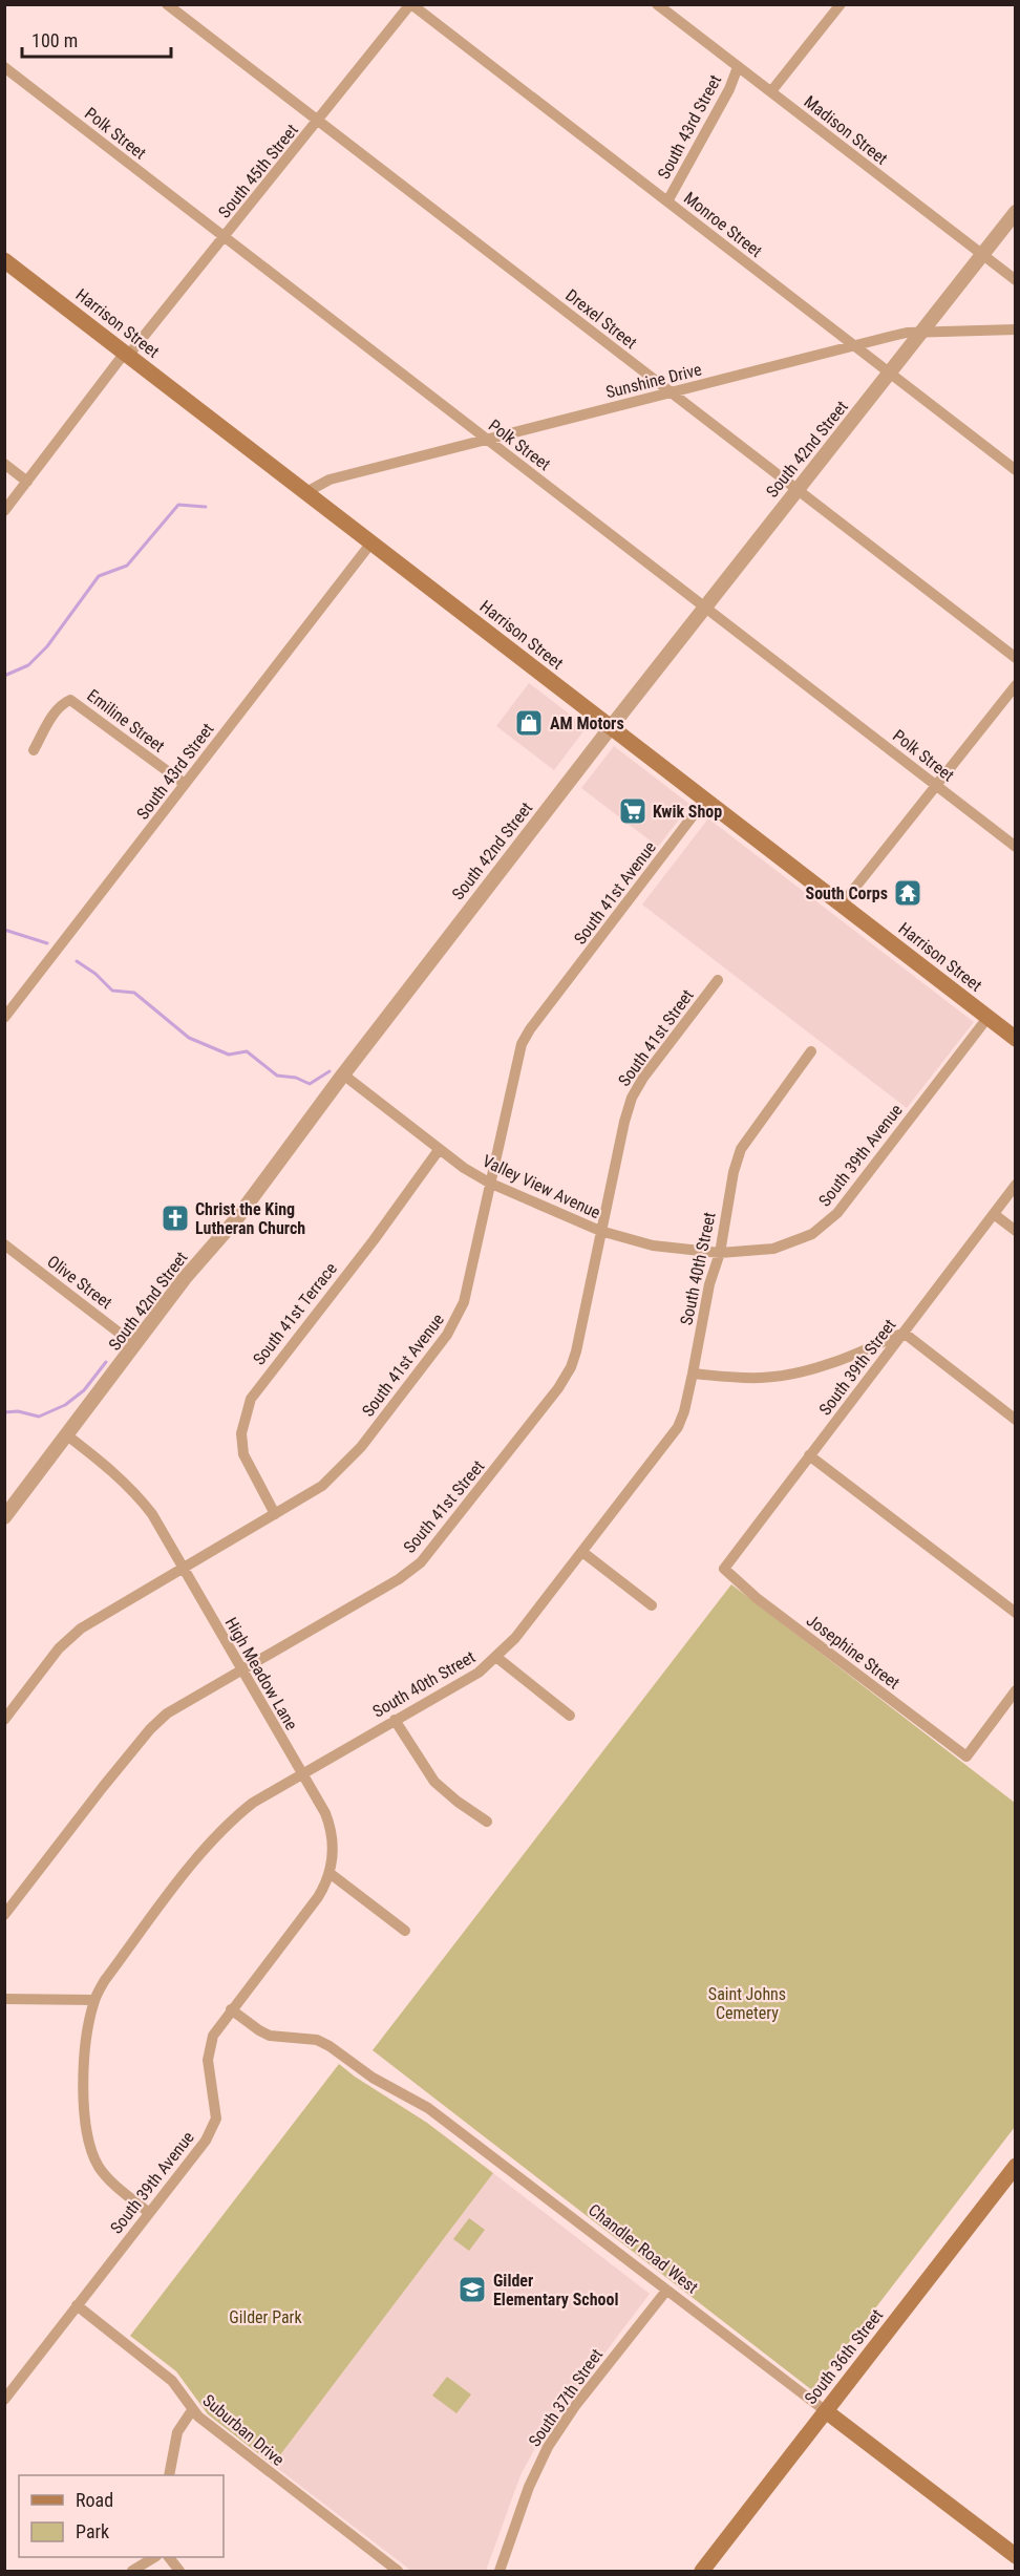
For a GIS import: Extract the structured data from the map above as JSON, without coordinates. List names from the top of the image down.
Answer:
{
  "streets": {
    "main road": ["Harrison Street", "Chandler Road West", "South 36th Street"],
    "street": [
      "South 43rd Street",
      "Madison Street",
      "Polk Street",
      "South 45th Street",
      "Monroe Street",
      "Drexel Street",
      "Sunshine Drive",
      "South 42nd Street",
      "Emiline Street",
      "South 41st Avenue",
      "South 41st Street",
      "South 39th Avenue",
      "Valley View Avenue",
      "South 40th Street",
      "Olive Street",
      "South 41st Terrace",
      "South 39th Street",
      "Josephine Street",
      "High Meadow Lane",
      "South 37th Street",
      "Suburban Drive"
    ]
  },
  "crossings": [
    ["South 43rd Street", "Madison Street"],
    ["South 43rd Street", "Monroe Street"],
    ["South 43rd Street", "Harrison Street"],
    ["South 43rd Street", "Emiline Street"],
    ["Madison Street", "South 42nd Street"],
    ["Polk Street", "South 45th Street"],
    ["Polk Street", "Sunshine Drive"],
    ["Polk Street", "South 42nd Street"],
    ["South 45th Street", "Monroe Street"],
    ["South 45th Street", "Drexel Street"],
    ["South 45th Street", "Harrison Street"],
    ["Monroe Street", "Sunshine Drive"],
    ["Monroe Street", "South 42nd Street"],
    ["Drexel Street", "Sunshine Drive"],
    ["Drexel Street", "South 42nd Street"],
    ["Harrison Street", "Sunshine Drive"],
    ["Harrison Street", "South 42nd Street"],
    ["Harrison Street", "South 41st Avenue"],
    ["Harrison Street", "South 39th Avenue"],
    ["Sunshine Drive", "South 42nd Street"],
    ["South 42nd Street", "Valley View Avenue"],
    ["South 42nd Street", "Olive Street"],
    ["South 42nd Street", "High Meadow Lane"],
    ["South 41st Avenue", "Valley View Avenue"],
    ["South 41st Avenue", "South 41st Terrace"],
    ["South 41st Avenue", "High Meadow Lane"],
    ["South 41st Street", "Valley View Avenue"],
    ["South 41st Street", "High Meadow Lane"],
    ["South 39th Avenue", "Valley View Avenue"],
    ["South 39th Avenue", "South 40th Street"],
    ["South 39th Avenue", "High Meadow Lane"],
    ["South 39th Avenue", "Chandler Road West"],
    ["South 39th Avenue", "Suburban Drive"],
    ["Valley View Avenue", "South 40th Street"],
    ["Valley View Avenue", "South 41st Terrace"],
    ["South 40th Street", "High Meadow Lane"],
    ["South 39th Street", "Josephine Street"],
    ["Chandler Road West", "South 36th Street"],
    ["Chandler Road West", "South 37th Street"]
  ],
  "parks": ["Saint Johns Cemetery", "Gilder Park"],
  "places": {
    "shop": ["AM Motors"],
    "supermarket": ["Kwik Shop"],
    "temple": ["South Corps"],
    "church": ["Christ the King Lutheran Church"],
    "school or university": ["Gilder Elementary School"]
  },
  "legend": ["Road", "Park"],
  "scale_bar": "100 m"
}
